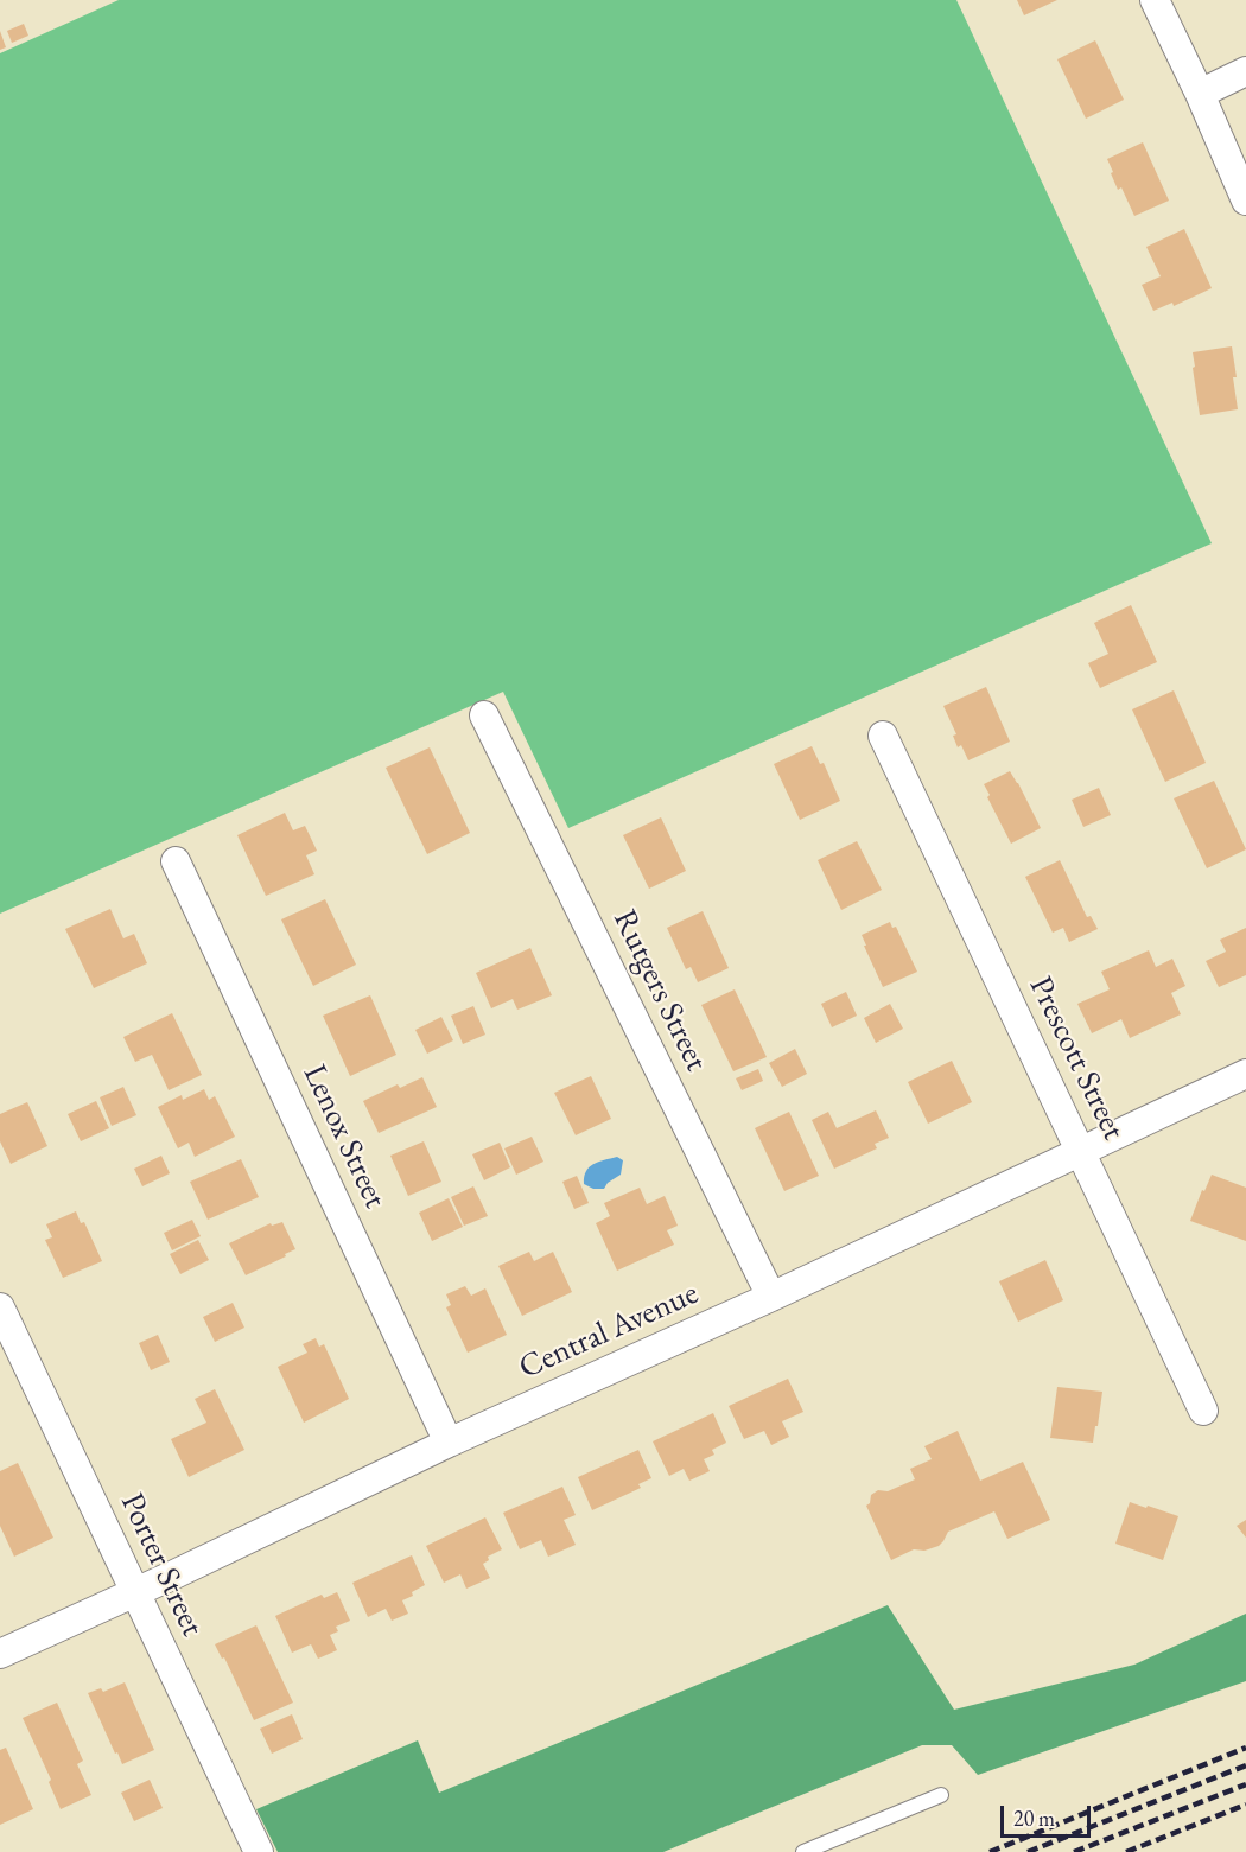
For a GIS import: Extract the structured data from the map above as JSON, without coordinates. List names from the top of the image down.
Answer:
{
  "streets": {
    "street": [
      "Rutgers Street",
      "Prescott Street",
      "Lenox Street",
      "Central Avenue",
      "Porter Street"
    ]
  },
  "crossings": [
    ["Rutgers Street", "Central Avenue"],
    ["Prescott Street", "Central Avenue"],
    ["Lenox Street", "Central Avenue"],
    ["Central Avenue", "Porter Street"]
  ],
  "scale_bar": "20 m"
}
